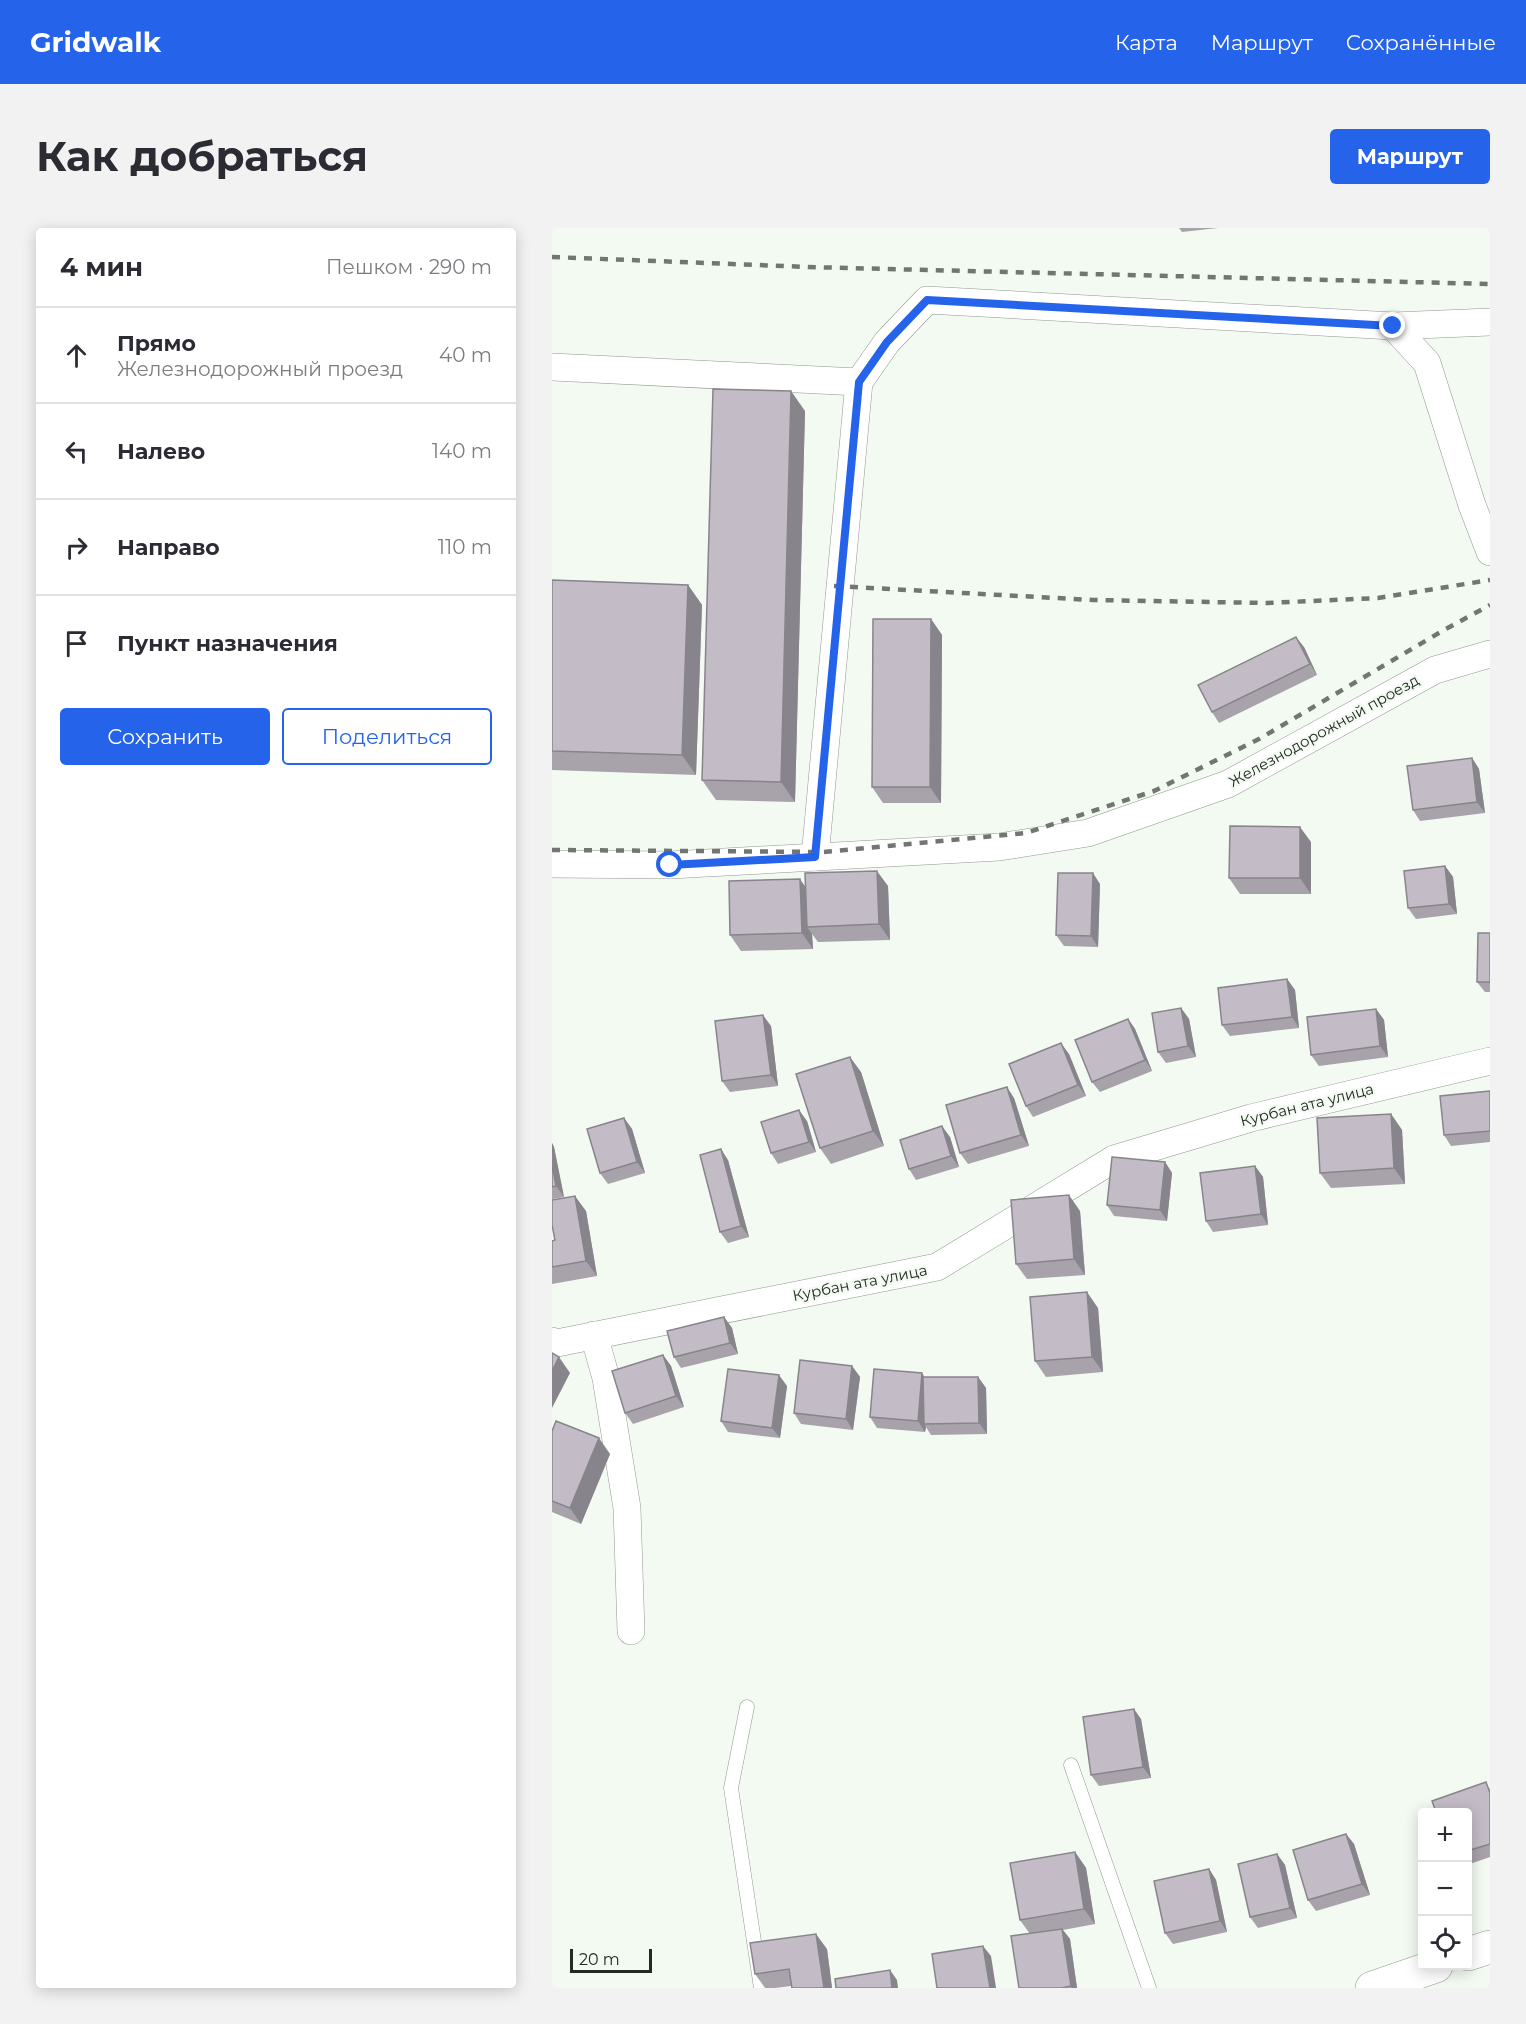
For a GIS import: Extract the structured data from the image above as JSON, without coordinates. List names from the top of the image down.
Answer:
{
  "streets": {
    "street": ["Железнодорожный проезд", "Курбан ата улица"]
  },
  "scale_bar": "20 m",
  "page": {
    "header": "Gridwalk",
    "nav": ["Карта", "Маршрут", "Сохранённые"],
    "buttons": [
      "Маршрут",
      ["Сохранить", "Поделиться"]
    ],
    "title": "Как добраться",
    "heading": ["4 мин", "Пешком · 290 m"],
    "list": [
      ["Прямо", "Железнодорожный проезд", "40 m"],
      ["Налево", "140 m"],
      ["Направо", "110 m"],
      "Пункт назначения"
    ],
    "map_buttons": ["+", "−"],
    "scale": "20 m"
  }
}
